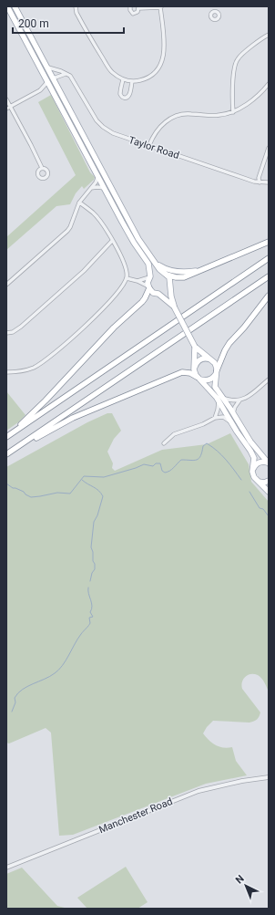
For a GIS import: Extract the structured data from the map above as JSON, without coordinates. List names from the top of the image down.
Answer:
{
  "streets": {
    "street": ["Taylor Road", "Manchester Road"]
  },
  "scale_bar": "200 m",
  "north": "top left"
}
